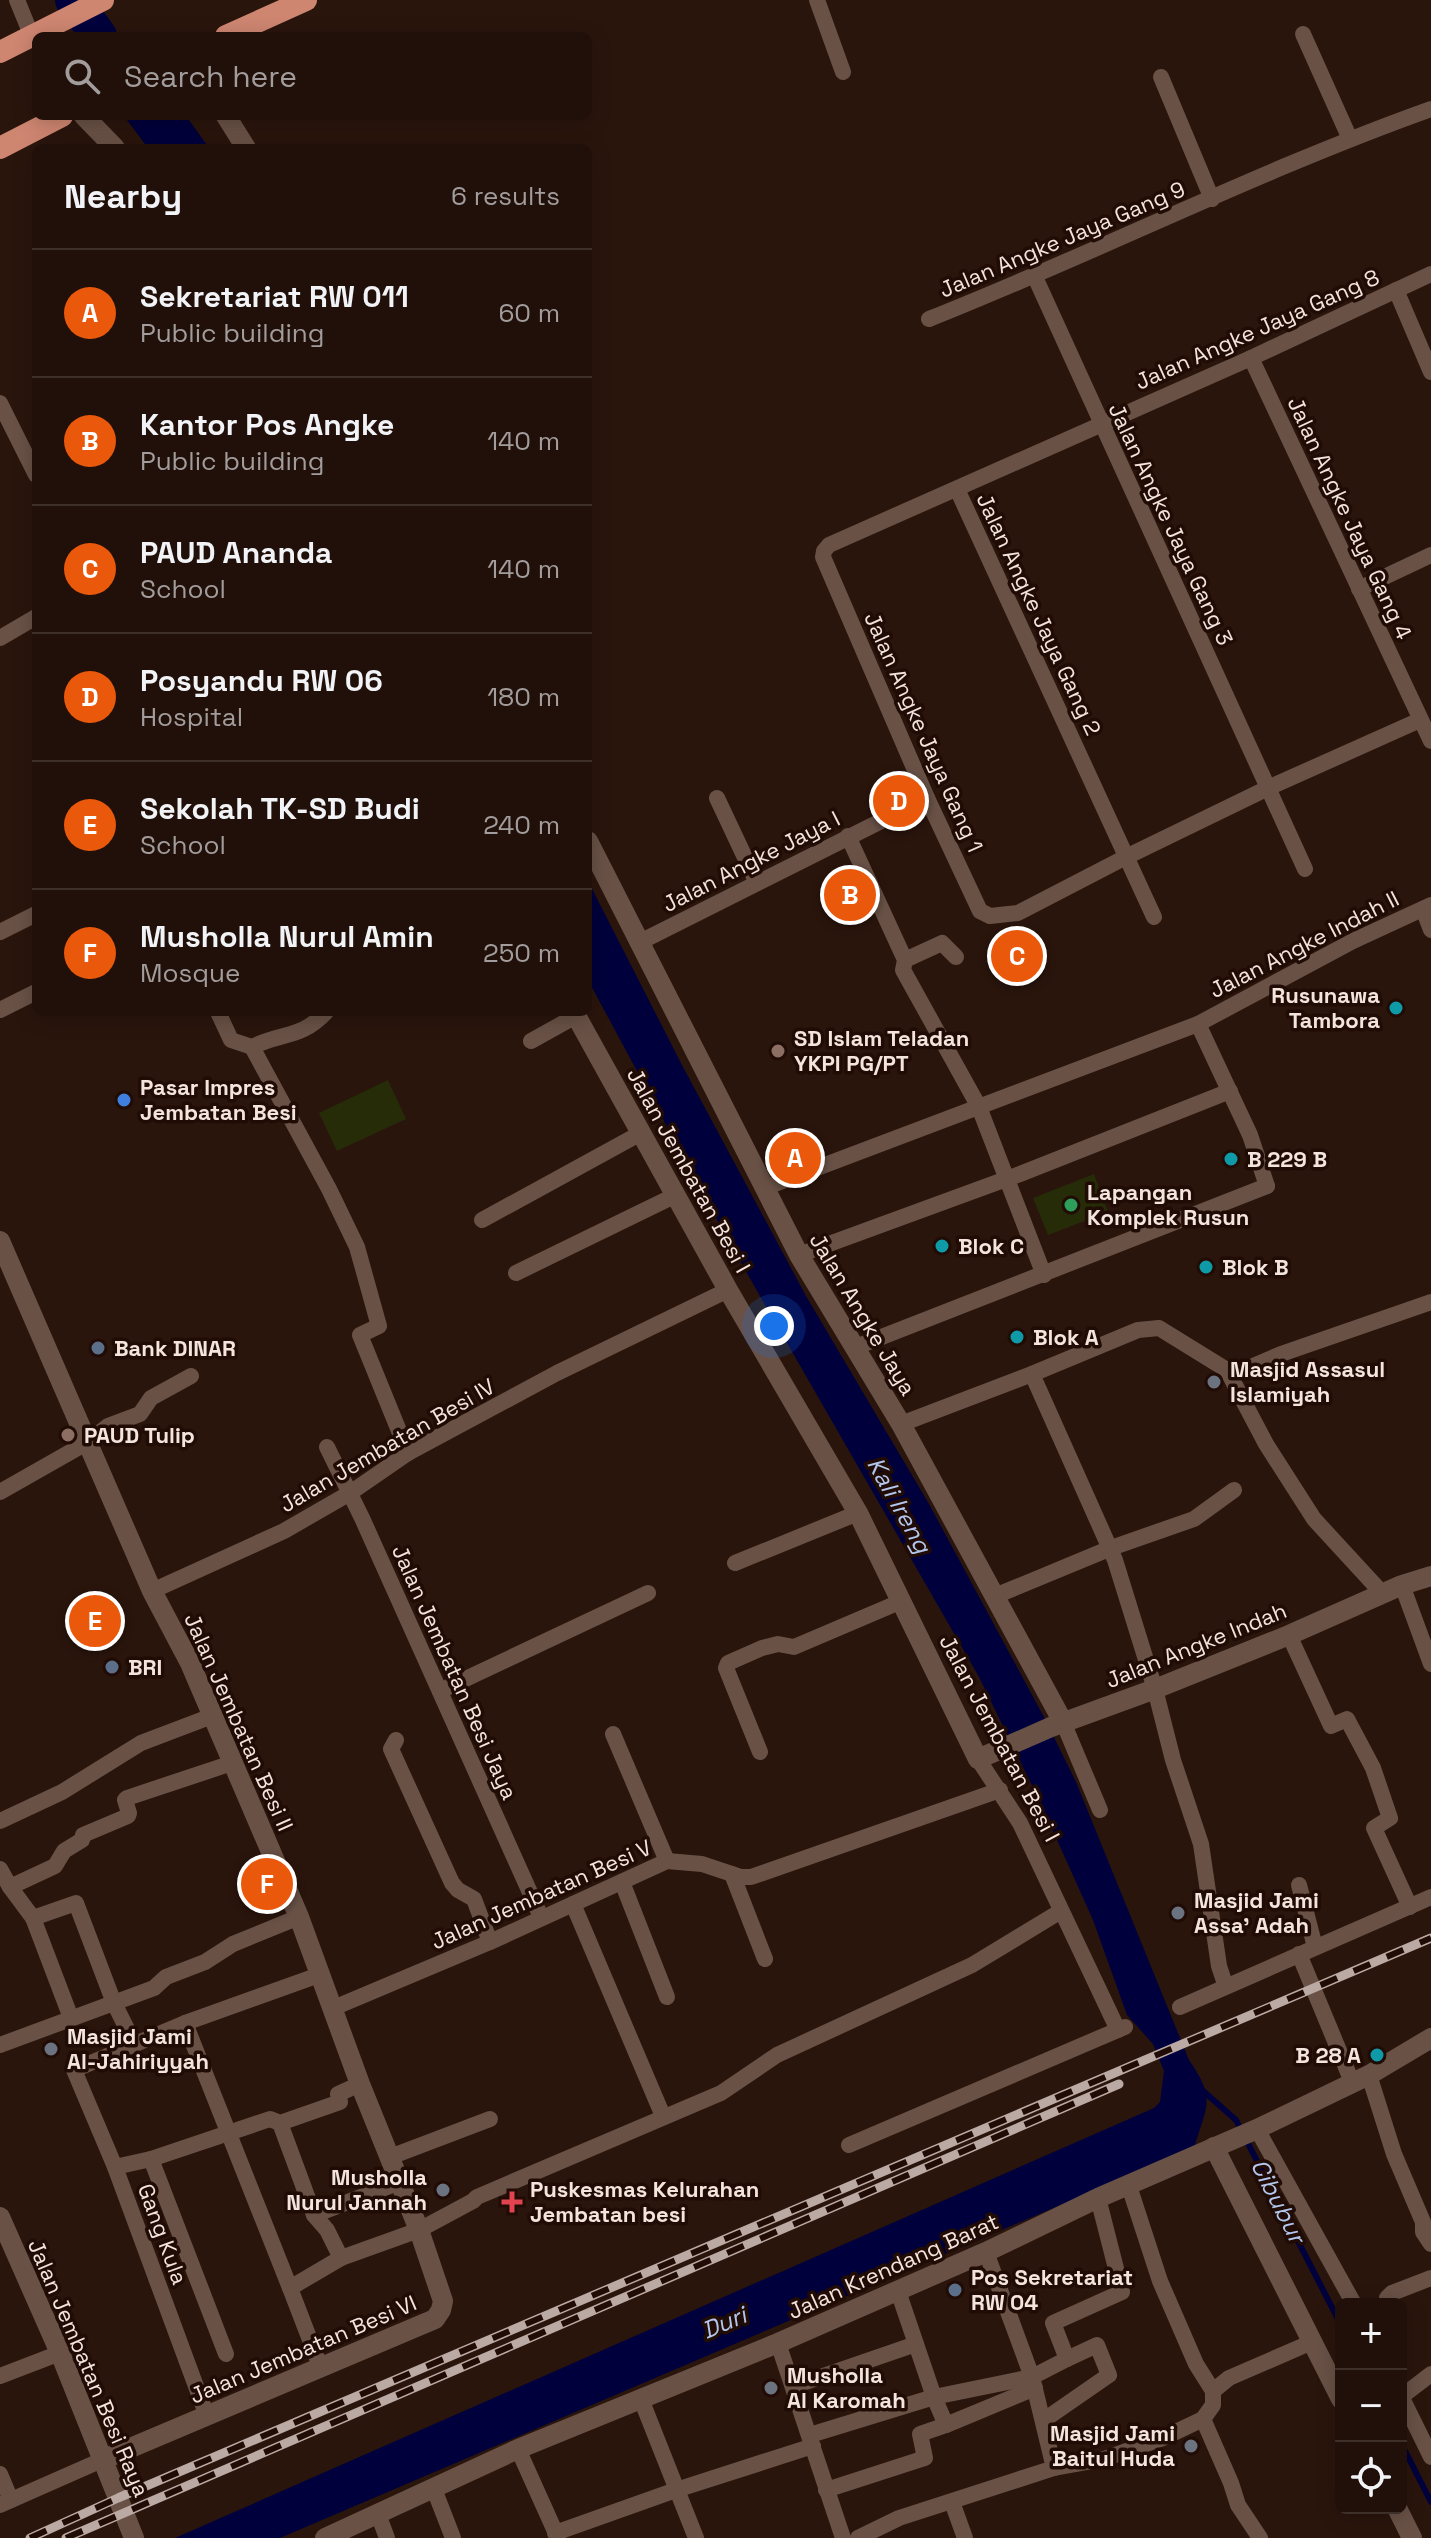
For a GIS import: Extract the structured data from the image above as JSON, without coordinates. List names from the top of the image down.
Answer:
{
  "streets": {
    "street": [
      "Jalan Angke Jaya Gang 9",
      "Jalan Angke Jaya Gang 8",
      "Jalan Angke Jaya Gang 4",
      "Jalan Angke Jaya Gang 3",
      "Jalan Angke Jaya Gang 2",
      "Jalan Angke Jaya Gang 1",
      "Jalan Angke Jaya I",
      "Jalan Angke Indah II",
      "Jalan Jembatan Besi I",
      "Jalan Angke Jaya",
      "Jalan Jembatan Besi IV",
      "Jalan Angke Indah",
      "Jalan Jembatan Besi Jaya",
      "Jalan Jembatan Besi II",
      "Jalan Jembatan Besi V",
      "Gang Kula",
      "Jalan Krendang Barat",
      "Jalan Jembatan Besi VI",
      "Jalan Jembatan Besi Raya"
    ]
  },
  "crossings": [
    ["Jalan Angke Jaya Gang 9", "Jalan Angke Jaya Gang 3"],
    ["Jalan Angke Jaya Gang 8", "Jalan Angke Jaya Gang 4"],
    ["Jalan Angke Jaya Gang 8", "Jalan Angke Jaya Gang 3"],
    ["Jalan Angke Jaya Gang 8", "Jalan Angke Jaya Gang 2"],
    ["Jalan Angke Jaya Gang 3", "Jalan Angke Jaya Gang 2"],
    ["Jalan Angke Jaya Gang 2", "Jalan Angke Jaya Gang 1"],
    ["Jalan Angke Jaya Gang 1", "Jalan Angke Jaya I"],
    ["Jalan Angke Jaya I", "Jalan Angke Jaya"],
    ["Jalan Angke Indah II", "Jalan Angke Jaya"],
    ["Jalan Jembatan Besi I", "Jalan Jembatan Besi IV"],
    ["Jalan Jembatan Besi I", "Jalan Angke Indah"],
    ["Jalan Jembatan Besi I", "Jalan Jembatan Besi V"],
    ["Jalan Angke Jaya", "Jalan Angke Indah"],
    ["Jalan Jembatan Besi IV", "Jalan Jembatan Besi Jaya"],
    ["Jalan Jembatan Besi IV", "Jalan Jembatan Besi II"],
    ["Jalan Jembatan Besi Jaya", "Jalan Jembatan Besi V"],
    ["Jalan Jembatan Besi II", "Jalan Jembatan Besi V"],
    ["Jalan Jembatan Besi II", "Jalan Jembatan Besi VI"],
    ["Gang Kula", "Jalan Jembatan Besi VI"],
    ["Jalan Jembatan Besi VI", "Jalan Jembatan Besi Raya"]
  ],
  "water": ["Kali Ireng", "Cibubur", "Duri"],
  "places": {
    "other": [
      "Rusunawa Tambora",
      "SD Islam Teladan YKPI PG/PT",
      "Pasar Impres Jembatan Besi",
      "B 229 B",
      "Lapangan Komplek Rusun",
      "Blok C",
      "Blok B",
      "Blok A",
      "Bank DINAR",
      "Masjid Assasul Islamiyah",
      "PAUD Tulip",
      "BRI",
      "Masjid Jami Assa' Adah",
      "Masjid Jami Al-Jahiriyyah",
      "B 28 A",
      "Musholla Nurul Jannah",
      "Pos Sekretariat RW 04",
      "Musholla Al Karomah",
      "Masjid Jami Baitul Huda"
    ],
    "health": ["Puskesmas Kelurahan Jembatan besi"]
  },
  "page": {
    "search": "Search here",
    "heading": ["Nearby", "6 results"],
    "list": [
      {
        "mark": "A",
        "name": "Sekretariat RW 011",
        "note": "Public building",
        "value": "60 m"
      },
      {
        "mark": "B",
        "name": "Kantor Pos Angke",
        "note": "Public building",
        "value": "140 m"
      },
      {
        "mark": "C",
        "name": "PAUD Ananda",
        "note": "School",
        "value": "140 m"
      },
      {
        "mark": "D",
        "name": "Posyandu RW 06",
        "note": "Hospital",
        "value": "180 m"
      },
      {
        "mark": "E",
        "name": "Sekolah TK-SD Budi",
        "note": "School",
        "value": "240 m"
      },
      {
        "mark": "F",
        "name": "Musholla Nurul Amin",
        "note": "Mosque",
        "value": "250 m"
      }
    ],
    "pins": [
      "D",
      "B",
      "C",
      "A",
      "E",
      "F"
    ],
    "map_buttons": ["+", "−"]
  }
}
